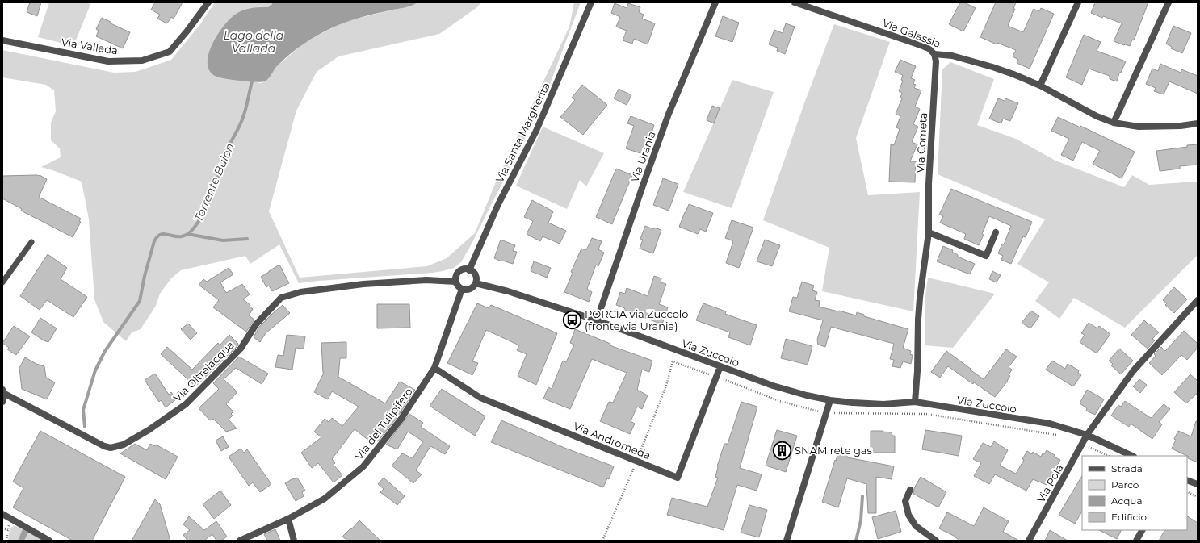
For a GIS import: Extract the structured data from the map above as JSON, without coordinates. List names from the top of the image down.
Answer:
{
  "streets": {
    "street": [
      "Via Galassia",
      "Via Vallada",
      "Via Santa Margherita",
      "Via Cometa",
      "Via Urania",
      "Via Zuccolo",
      "Via Oltrelacqua",
      "Via del Tulipifero",
      "Via Andromeda",
      "Via Pola"
    ]
  },
  "crossings": [
    ["Via Galassia", "Via Cometa"],
    ["Via Santa Margherita", "Via Zuccolo"],
    ["Via Santa Margherita", "Via Oltrelacqua"],
    ["Via Santa Margherita", "Via del Tulipifero"],
    ["Via Cometa", "Via Zuccolo"],
    ["Via Urania", "Via Zuccolo"],
    ["Via Zuccolo", "Via Oltrelacqua"],
    ["Via Zuccolo", "Via del Tulipifero"],
    ["Via Zuccolo", "Via Andromeda"],
    ["Via Zuccolo", "Via Pola"],
    ["Via Oltrelacqua", "Via del Tulipifero"],
    ["Via del Tulipifero", "Via Andromeda"]
  ],
  "water": ["Lago della Vallada", "Torrente Buion"],
  "places": {
    "bus stop": ["PORCIA via Zuccolo (fronte via Urania)"],
    "building": ["SNAM rete gas"]
  },
  "legend": [
    "Strada",
    "Parco",
    "Acqua",
    "Edificio"
  ]
}
